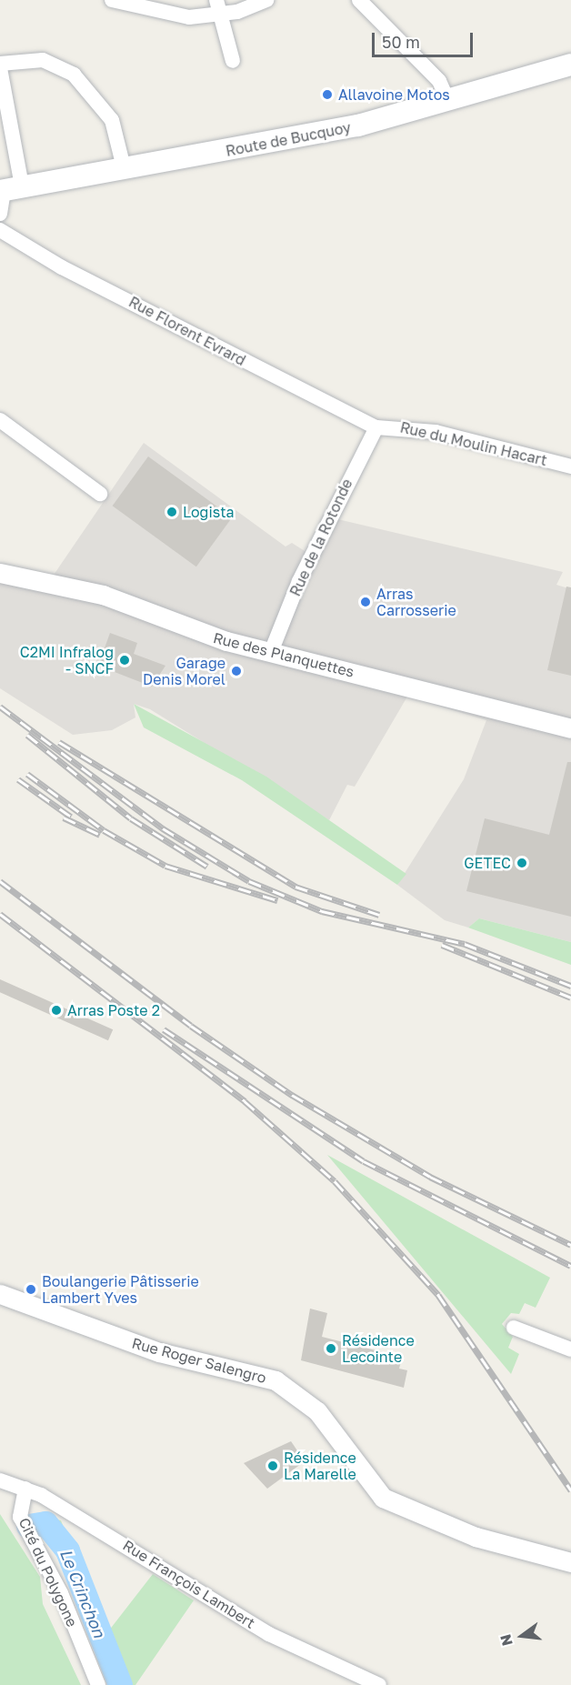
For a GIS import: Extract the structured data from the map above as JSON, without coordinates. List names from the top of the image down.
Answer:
{
  "streets": {
    "main road": ["Route de Bucquoy"],
    "street": [
      "Rue Florent Evrard",
      "Rue du Moulin Hacart",
      "Rue de la Rotonde",
      "Rue des Planquettes",
      "Rue Roger Salengro",
      "Cité du Polygone",
      "Rue François Lambert"
    ]
  },
  "crossings": [
    ["Rue Florent Evrard", "Rue du Moulin Hacart"],
    ["Rue Florent Evrard", "Rue de la Rotonde"],
    ["Rue du Moulin Hacart", "Rue de la Rotonde"],
    ["Rue de la Rotonde", "Rue des Planquettes"],
    ["Cité du Polygone", "Rue François Lambert"]
  ],
  "water": ["Le Crinchon"],
  "places": [
    "Allavoine Motos",
    "Logista",
    "Arras Carrosserie",
    "C2MI Infralog - SNCF",
    "Garage Denis Morel",
    "GETEC",
    "Arras Poste 2",
    "Boulangerie Pâtisserie Lambert Yves",
    "Résidence Lecointe",
    "Résidence La Marelle"
  ],
  "scale_bar": "50 m",
  "north": "left"
}
